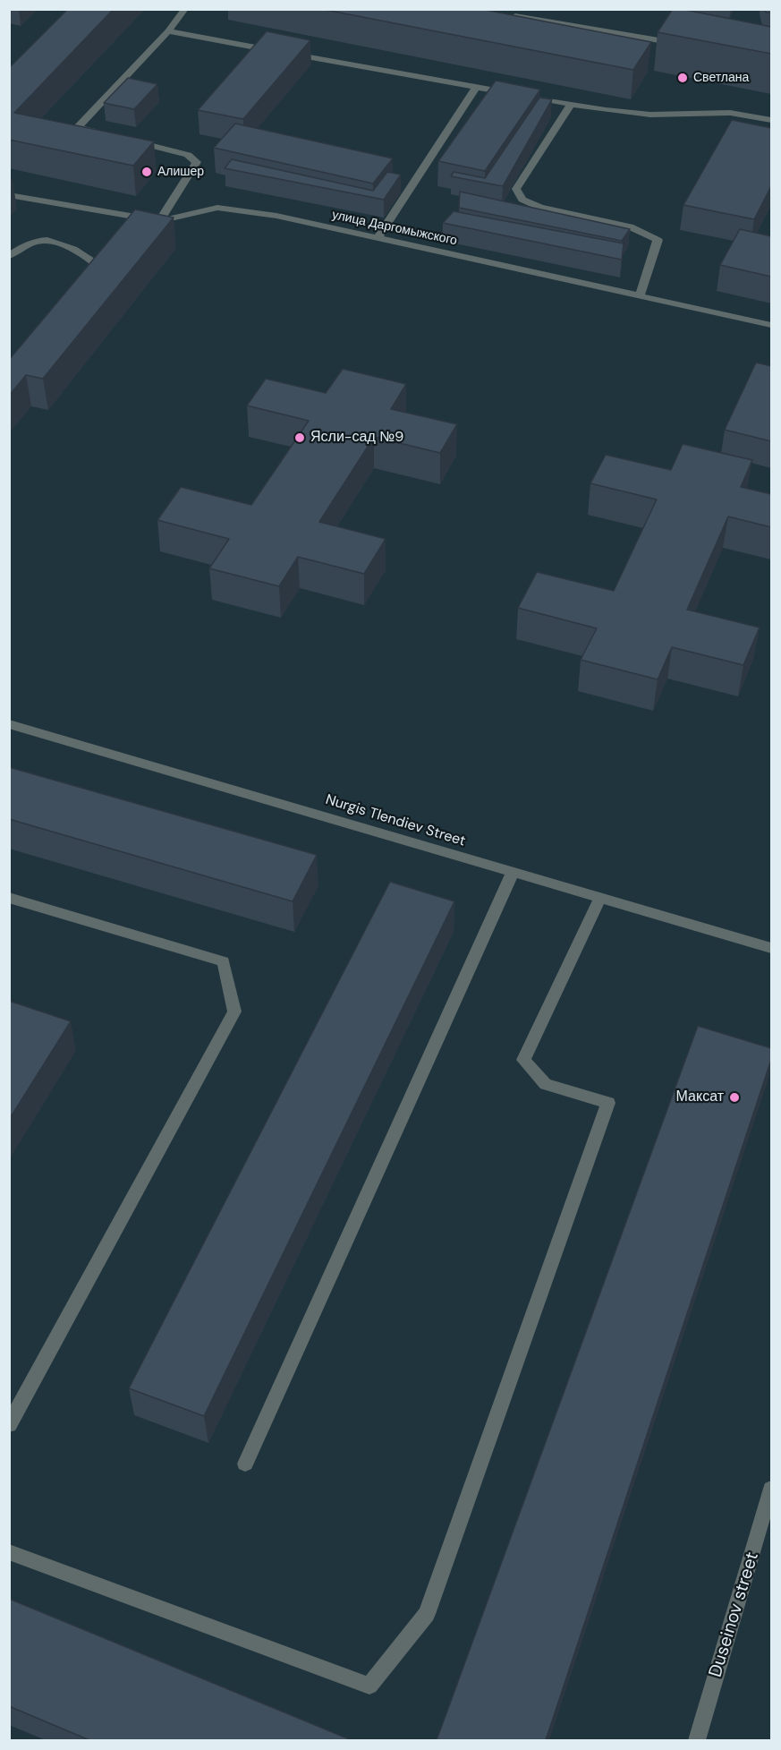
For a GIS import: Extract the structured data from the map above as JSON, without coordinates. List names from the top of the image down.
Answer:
{
  "streets": {
    "street": ["улица Даргомыжского", "Nurgis Tlendiev Street", "Duseinov street"]
  },
  "places": [
    "Светлана",
    "Алишер",
    "Ясли-сад №9",
    "Максат"
  ]
}
